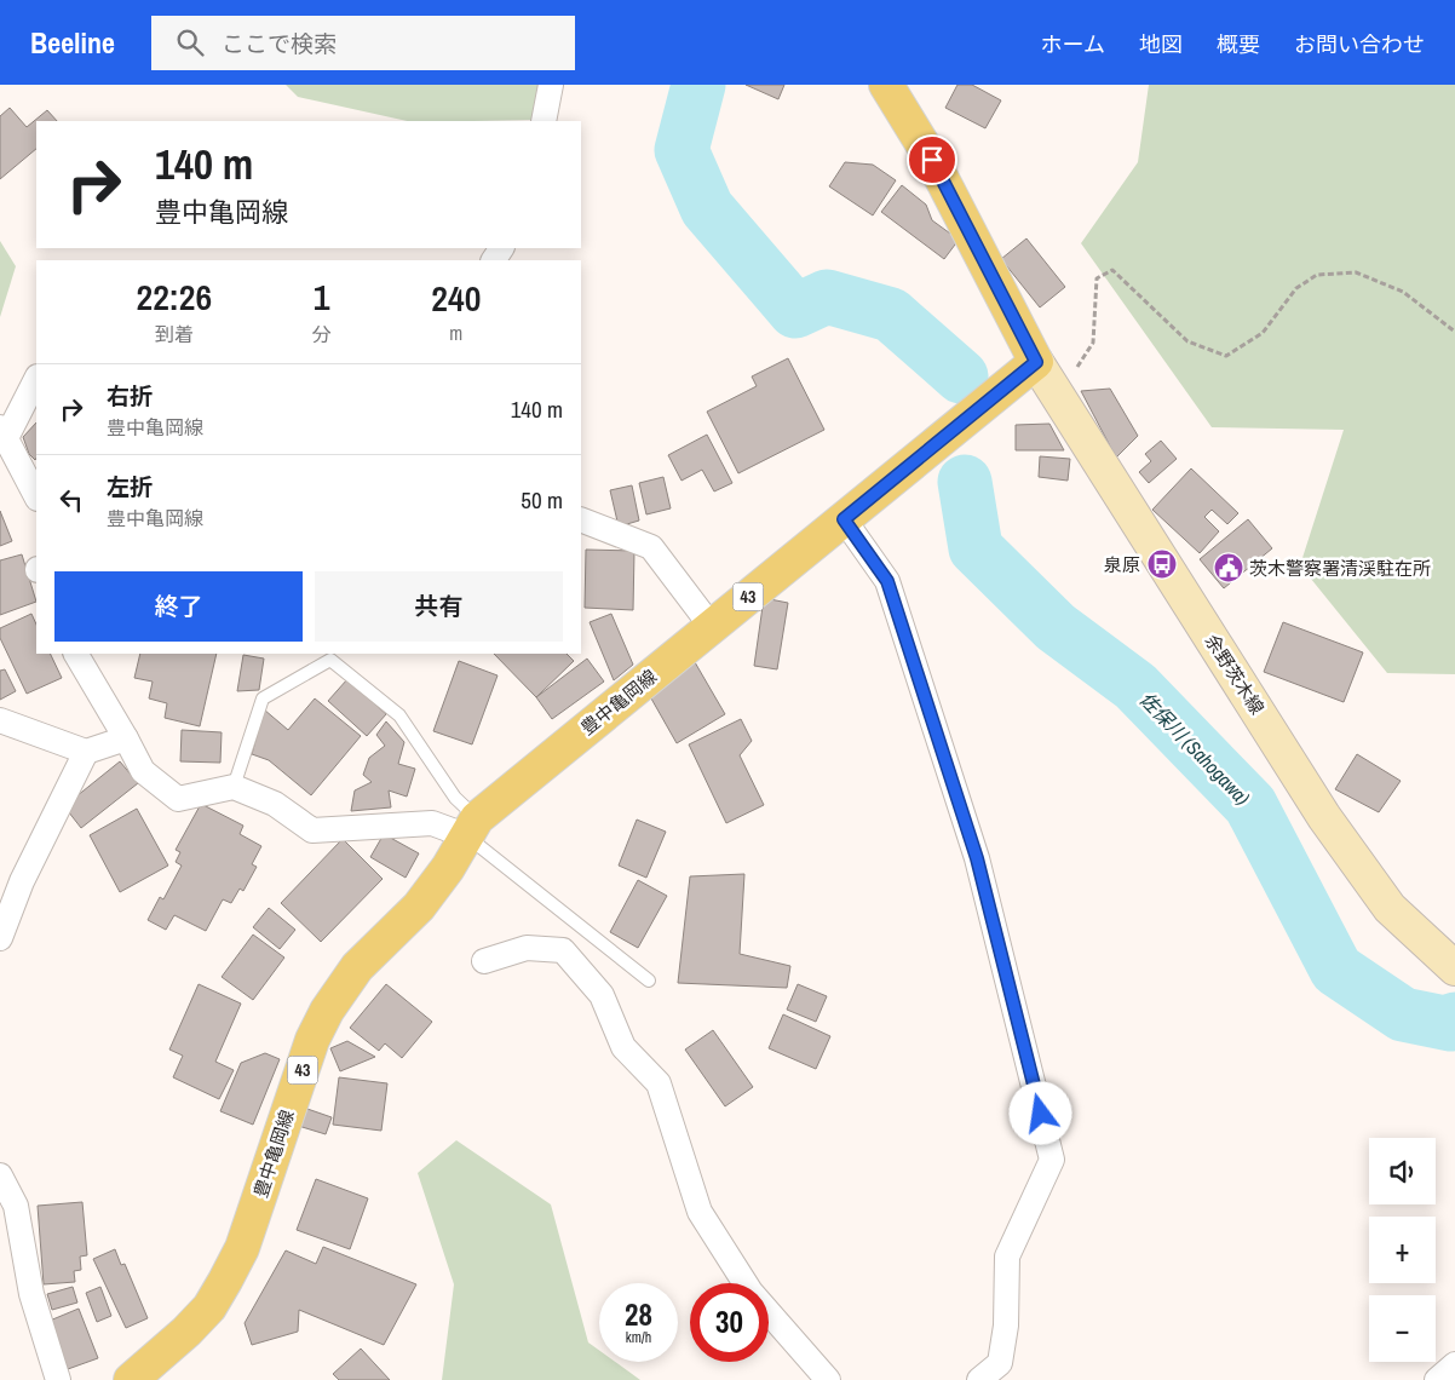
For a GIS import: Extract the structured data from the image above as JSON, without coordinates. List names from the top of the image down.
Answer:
{
  "streets": {
    "main road": ["43", "余野茨木線", "豊中亀岡線"]
  },
  "crossings": [
    ["余野茨木線", "豊中亀岡線"]
  ],
  "water": ["佐保川 (Sahogawa)"],
  "places": {
    "bus stop": ["泉原"],
    "public building": ["茨木警察署清渓駐在所"]
  },
  "page": {
    "header": "Beeline",
    "search": "ここで検索",
    "nav": [
      "ホーム",
      "地図",
      "概要",
      "お問い合わせ"
    ],
    "turn": ["140 m", "豊中亀岡線"],
    "eta": [
      "22:26",
      "到着",
      "1",
      "分",
      "240",
      "m"
    ],
    "list": [
      {
        "name": "右折",
        "note": "豊中亀岡線",
        "value": "140 m"
      },
      {
        "name": "左折",
        "note": "豊中亀岡線",
        "value": "50 m"
      }
    ],
    "buttons": ["終了", "共有"],
    "map_buttons": ["+", "−"],
    "speed": "28 km/h",
    "limit": "30"
  }
}
